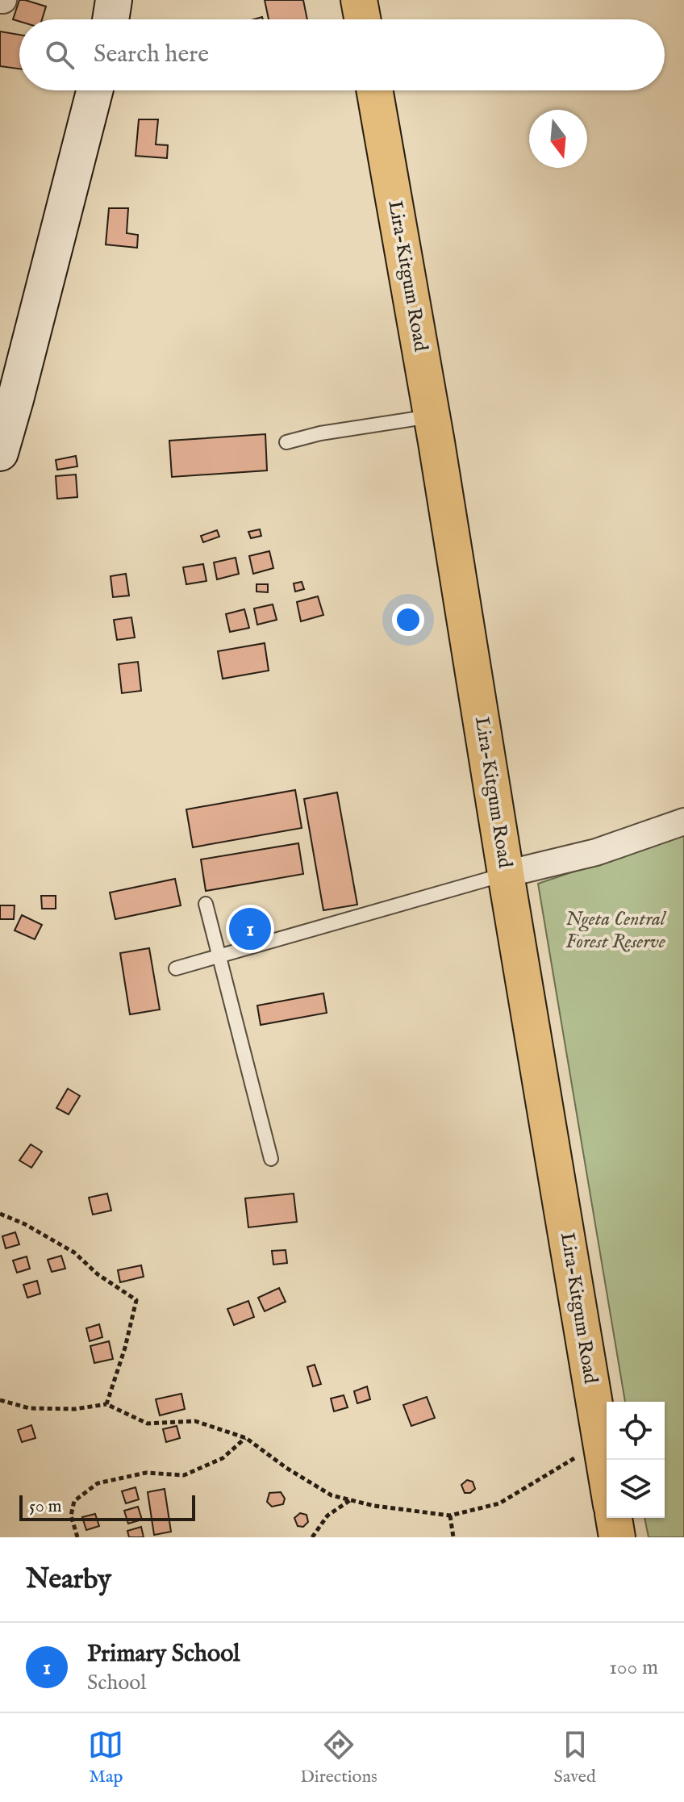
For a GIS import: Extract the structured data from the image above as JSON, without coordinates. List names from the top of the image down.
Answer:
{
  "streets": {
    "main road": ["Lira-Kitgum Road"]
  },
  "parks": ["Ngeta Central Forest Reserve"],
  "scale_bar": "50 m",
  "north": "bottom",
  "page": {
    "search": "Search here",
    "pins": "1",
    "scale": "50 m",
    "heading": "Nearby",
    "list": [
      {
        "mark": "1",
        "name": "Primary School",
        "note": "School",
        "value": "100 m"
      }
    ],
    "nav": ["Map", "Directions", "Saved"]
  }
}
